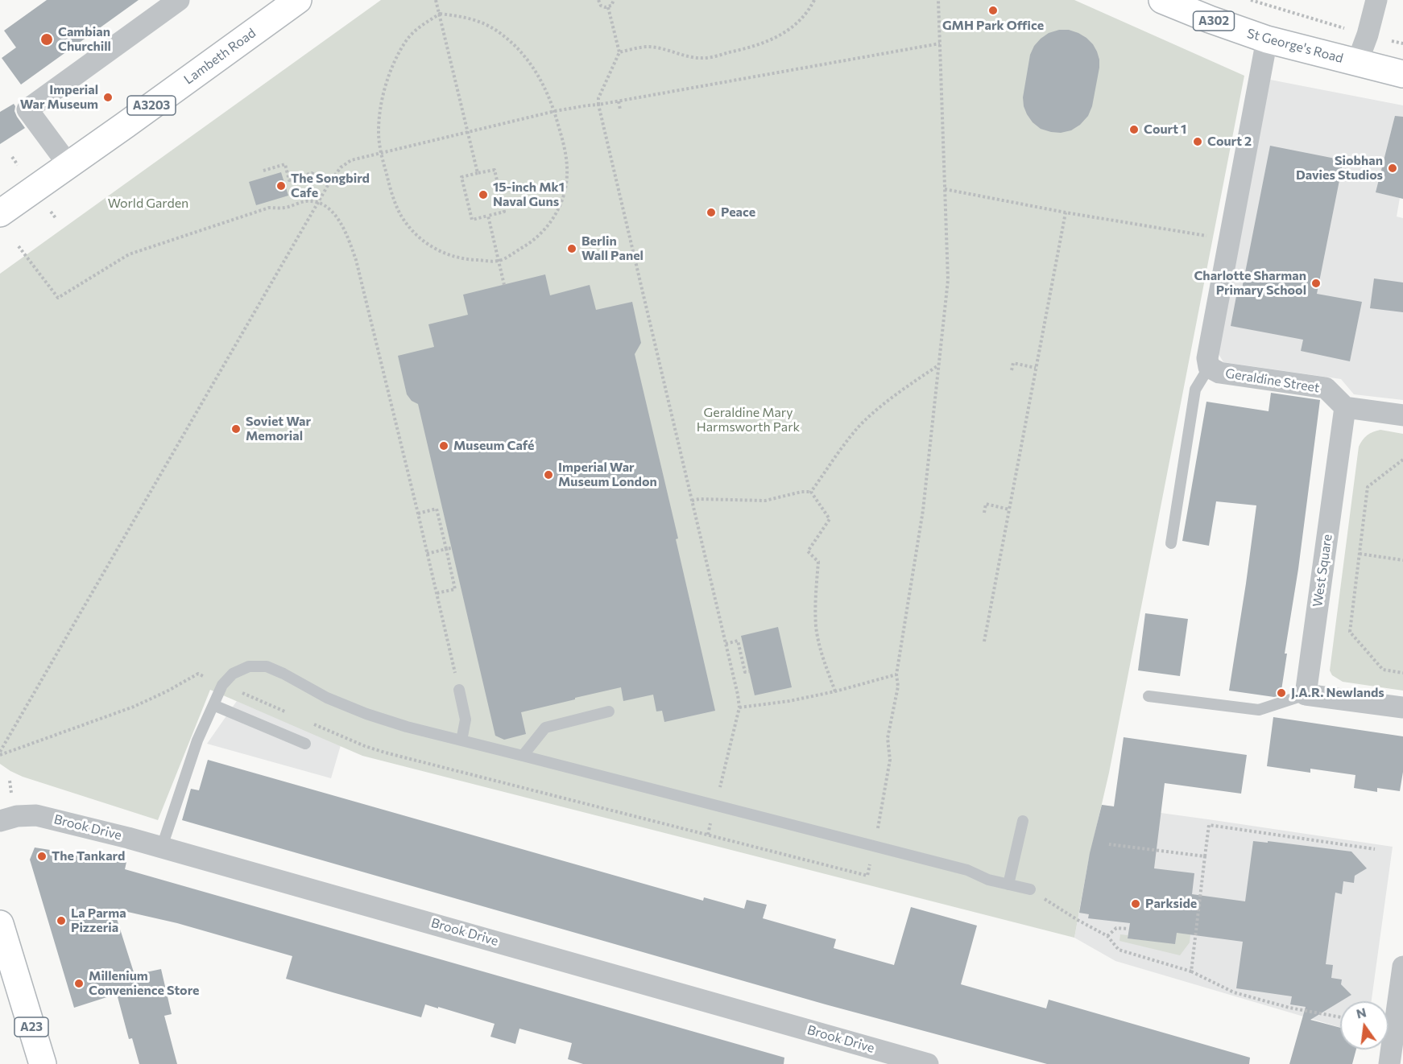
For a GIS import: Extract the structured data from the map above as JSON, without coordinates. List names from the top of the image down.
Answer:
{
  "streets": {
    "main road": [
      "A302",
      "St George's Road",
      "Lambeth Road",
      "A3203",
      "A23"
    ],
    "street": ["Geraldine Street", "West Square", "Brook Drive"]
  },
  "crossings": [
    ["St George's Road", "Geraldine Street"],
    ["Geraldine Street", "West Square"]
  ],
  "parks": ["World Garden", "Geraldine Mary Harmsworth Park"],
  "places": [
    "GMH Park Office",
    "Cambian Churchill",
    "Imperial War Museum",
    "Court 1",
    "Court 2",
    "Siobhan Davies Studios",
    "The Songbird Cafe",
    "15-inch Mk1 Naval Guns",
    "Peace",
    "Berlin Wall Panel",
    "Charlotte Sharman Primary School",
    "Soviet War Memorial",
    "Museum Café",
    "Imperial War Museum London",
    "J.A.R. Newlands",
    "The Tankard",
    "Parkside",
    "La Parma Pizzeria",
    "Millenium Convenience Store"
  ],
  "north": "top"
}
